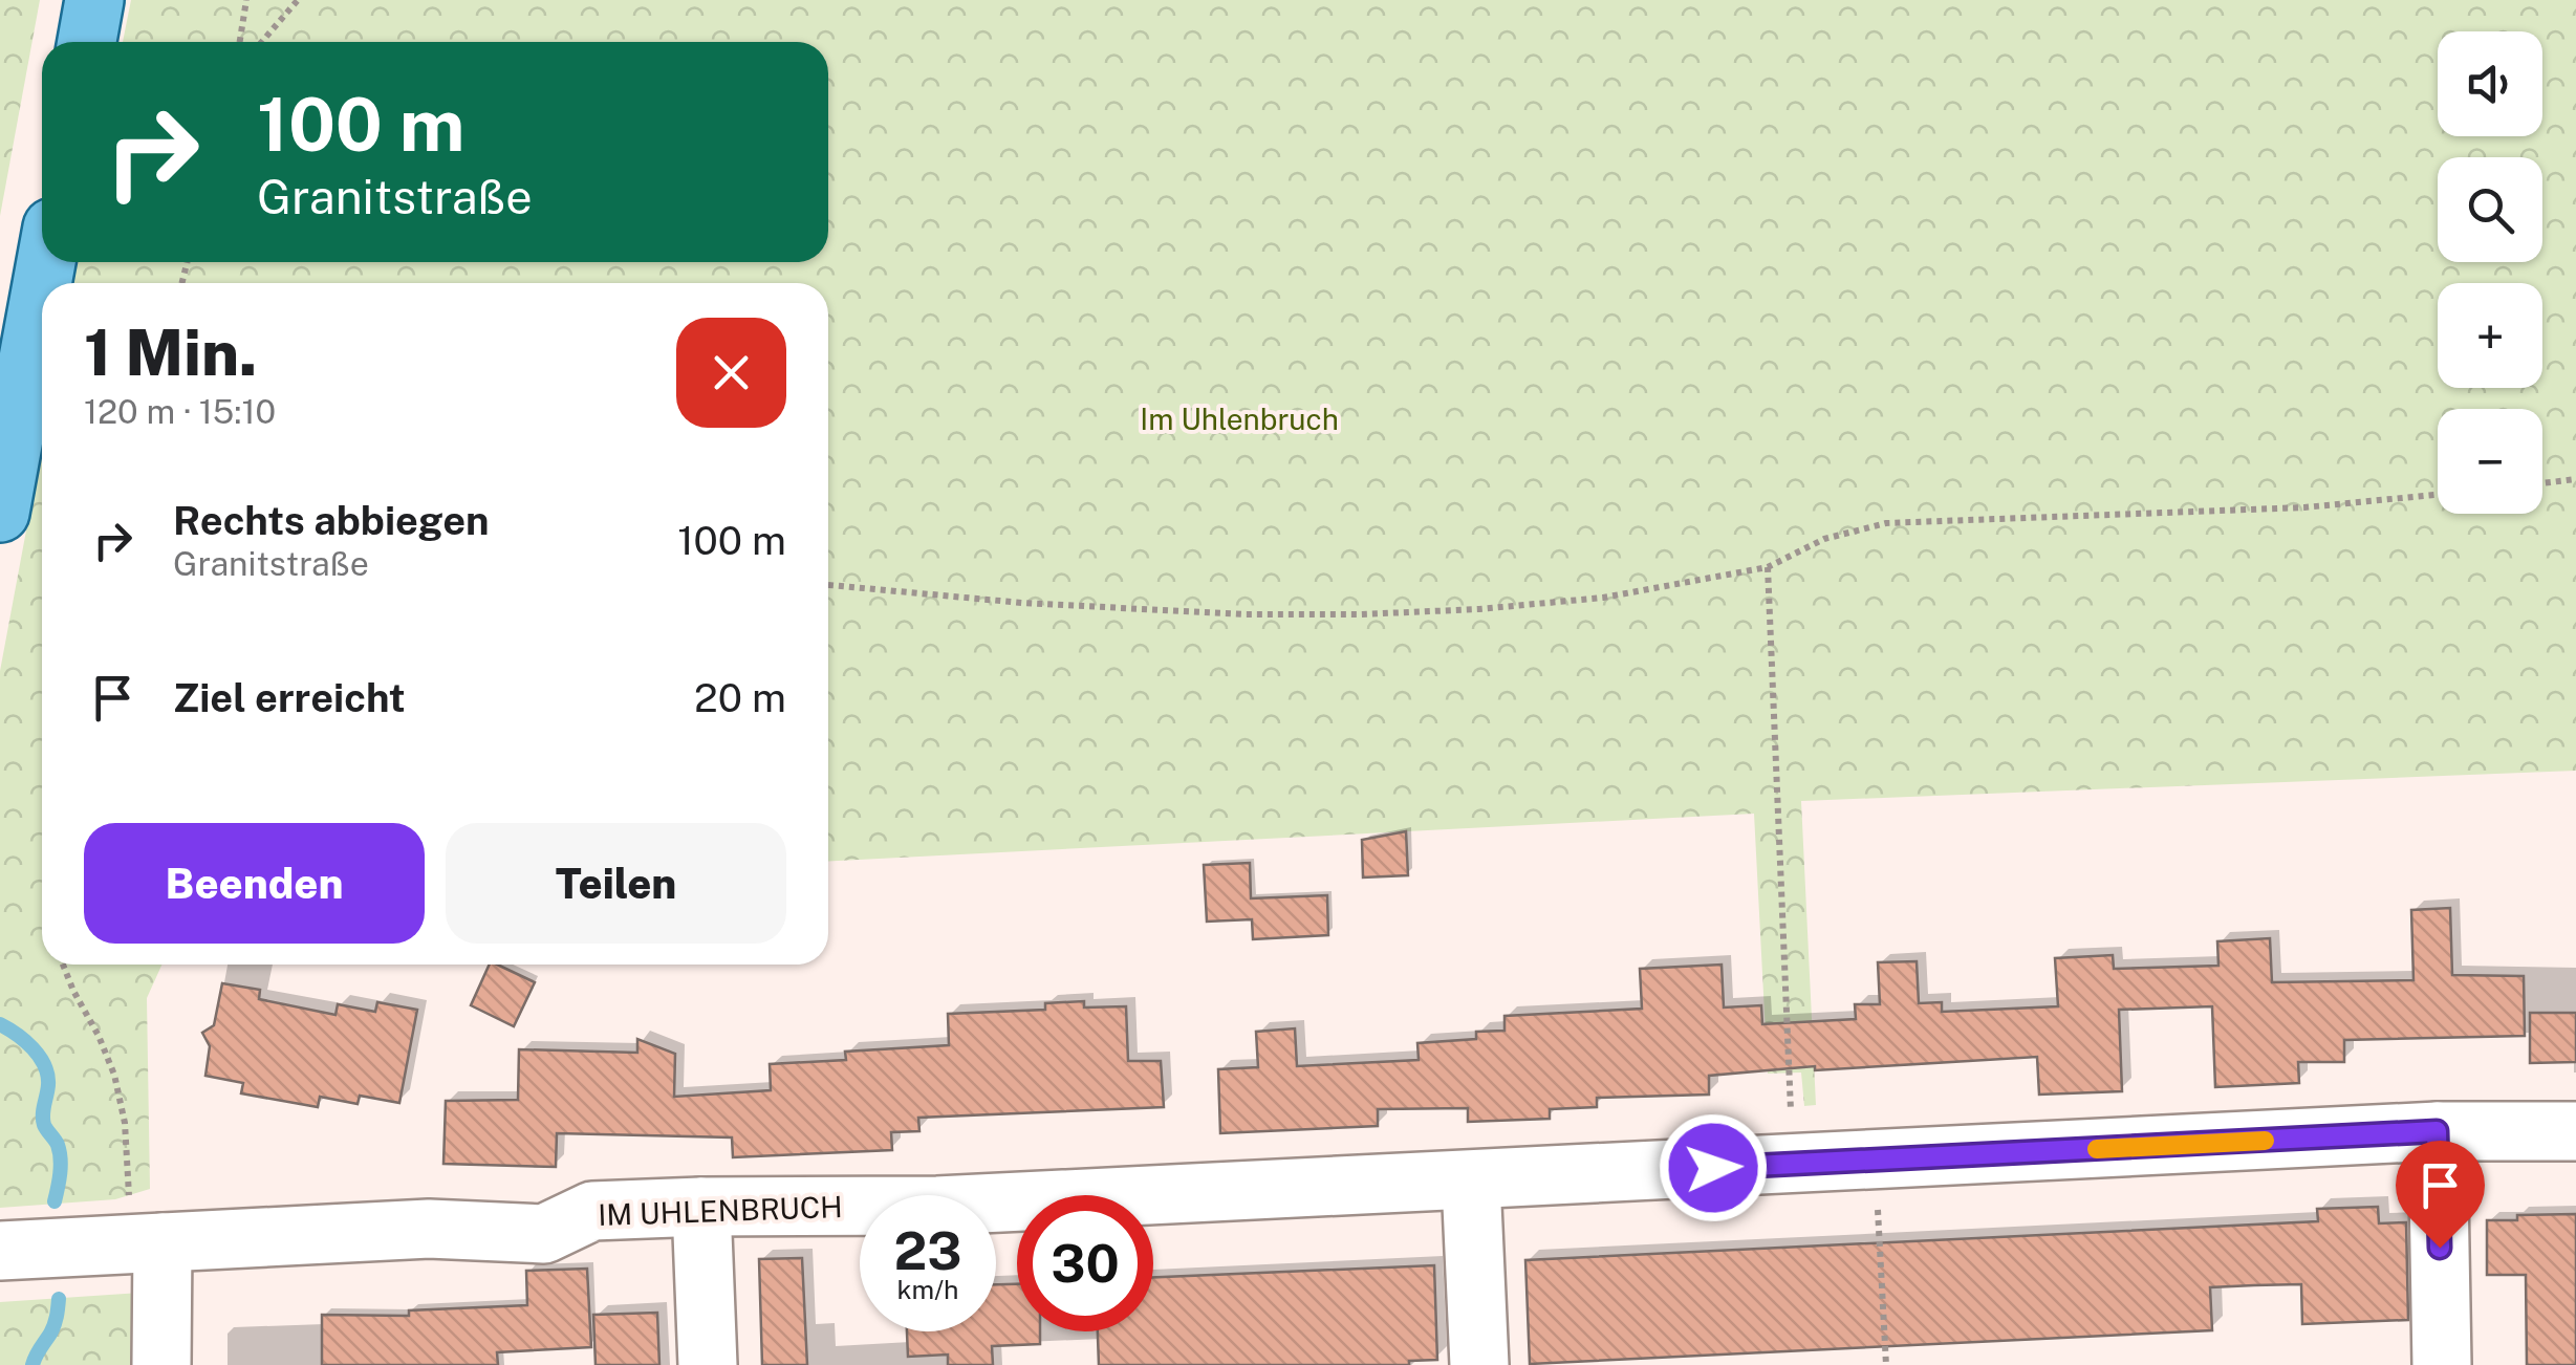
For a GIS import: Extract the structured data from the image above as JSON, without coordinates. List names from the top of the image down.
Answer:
{
  "streets": {
    "street": ["IM UHLENBRUCH"]
  },
  "parks": ["Im Uhlenbruch"],
  "page": {
    "map_buttons": ["+", "−"],
    "turn": ["100 m", "Granitstraße"],
    "heading": ["1 Min.", "120 m · 15:10"],
    "list": [
      {
        "name": "Rechts abbiegen",
        "note": "Granitstraße",
        "value": "100 m"
      },
      {
        "name": "Ziel erreicht",
        "value": "20 m"
      }
    ],
    "buttons": ["Beenden", "Teilen"],
    "speed": "23 km/h",
    "limit": "30"
  }
}
